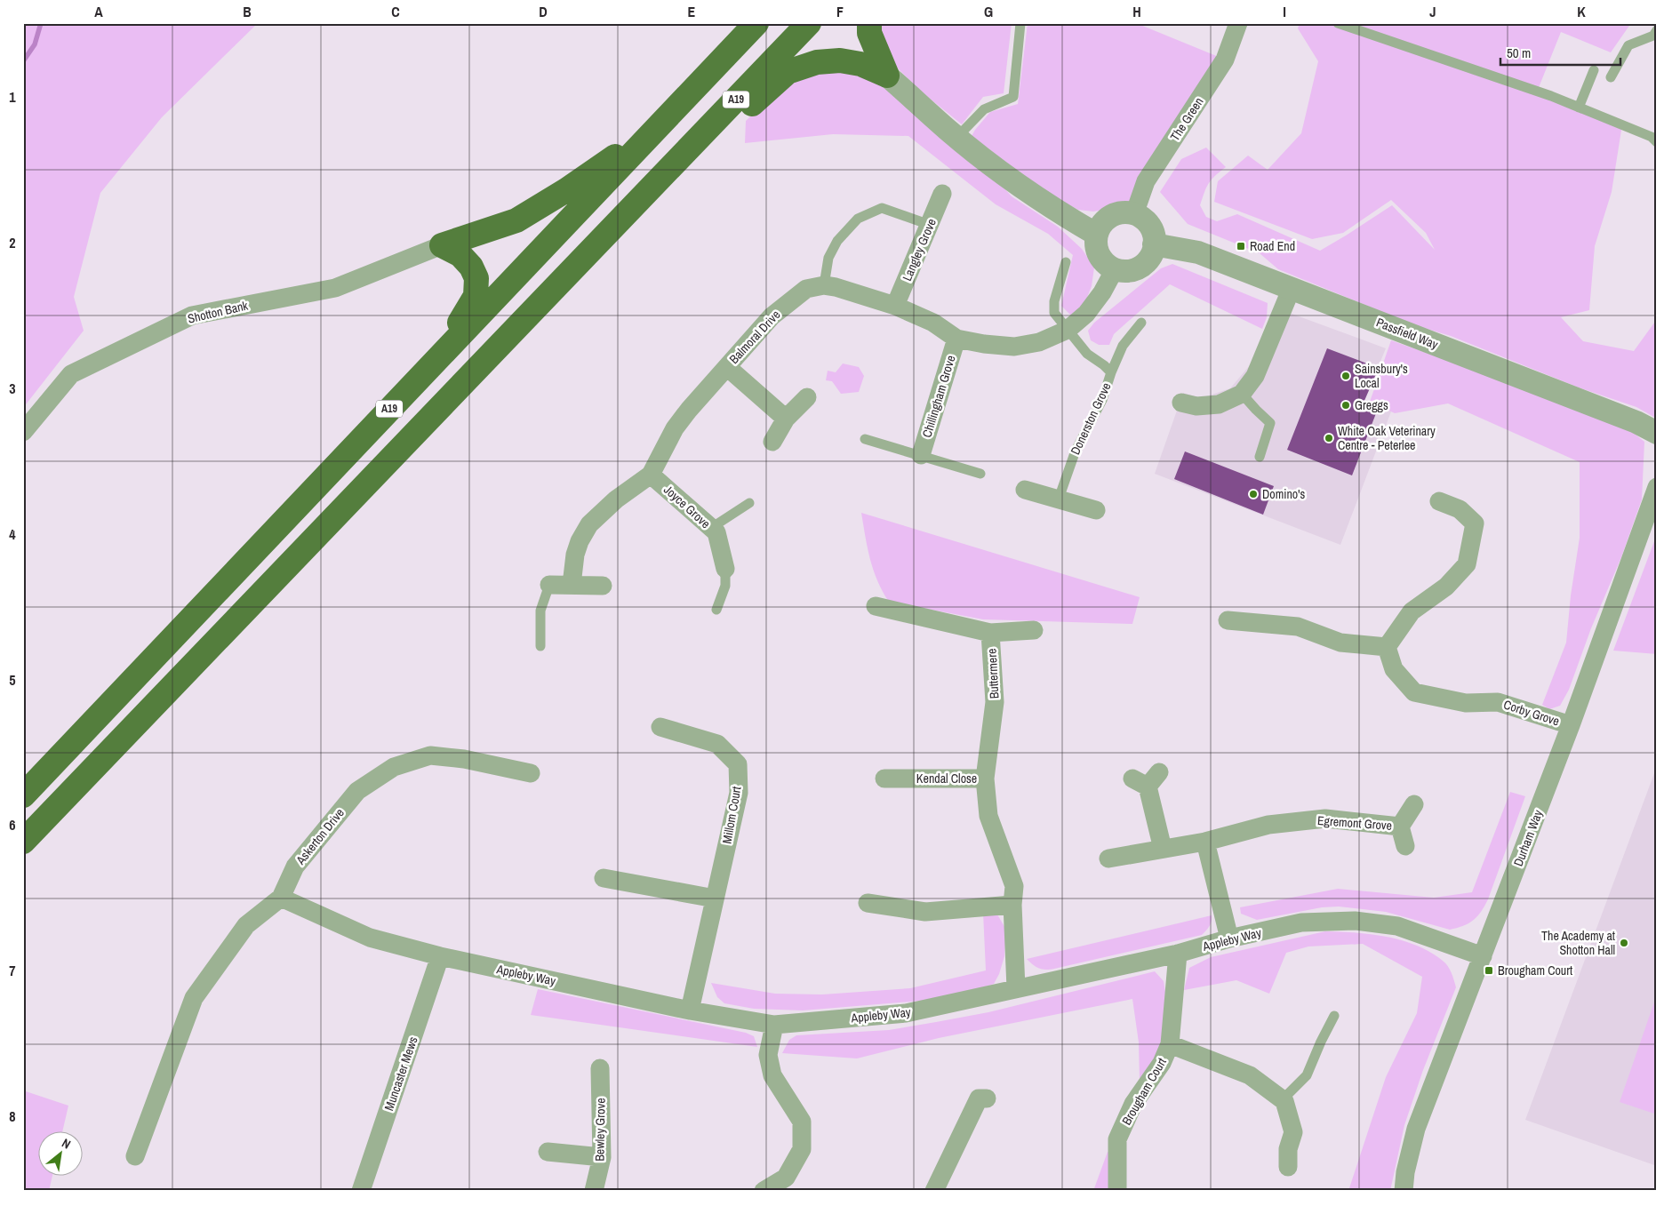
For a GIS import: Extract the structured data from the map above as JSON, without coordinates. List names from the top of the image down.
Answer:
{
  "streets": {
    "highway": ["A19"],
    "street": [
      "The Green",
      "Langley Grove",
      "Shotton Bank",
      "Passfield Way",
      "Balmoral Drive",
      "Chillingham Grove",
      "Joyce Grove",
      "Buttermere",
      "Corby Grove",
      "Kendal Close",
      "Millom Court",
      "Egremont Grove",
      "Askerton Drive",
      "Durham Way",
      "Appleby Way",
      "Muncaster Mews",
      "Brougham Court",
      "Bewley Grove"
    ],
    "lane": ["Donerston Grove"]
  },
  "crossings": [
    ["The Green", "Passfield Way"],
    ["The Green", "Balmoral Drive"],
    ["Langley Grove", "Balmoral Drive"],
    ["Passfield Way", "Balmoral Drive"],
    ["Balmoral Drive", "Chillingham Grove"],
    ["Balmoral Drive", "Donerston Grove"],
    ["Balmoral Drive", "Joyce Grove"],
    ["Buttermere", "Kendal Close"],
    ["Corby Grove", "Durham Way"],
    ["Kendal Close", "Appleby Way"],
    ["Millom Court", "Appleby Way"],
    ["Askerton Drive", "Appleby Way"],
    ["Durham Way", "Appleby Way"],
    ["Appleby Way", "Muncaster Mews"],
    ["Appleby Way", "Brougham Court"]
  ],
  "places": {
    "transit": ["Road End", "Brougham Court"],
    "other": [
      "Sainsbury's Local",
      "Greggs",
      "White Oak Veterinary Centre - Peterlee",
      "Domino's",
      "The Academy at Shotton Hall"
    ]
  },
  "scale_bar": "50 m",
  "north": "top right",
  "grid": {
    "columns": [
      "A",
      "B",
      "C",
      "D",
      "E",
      "F",
      "G",
      "H",
      "I",
      "J",
      "K"
    ],
    "rows": [
      "1",
      "2",
      "3",
      "4",
      "5",
      "6",
      "7",
      "8"
    ]
  }
}
